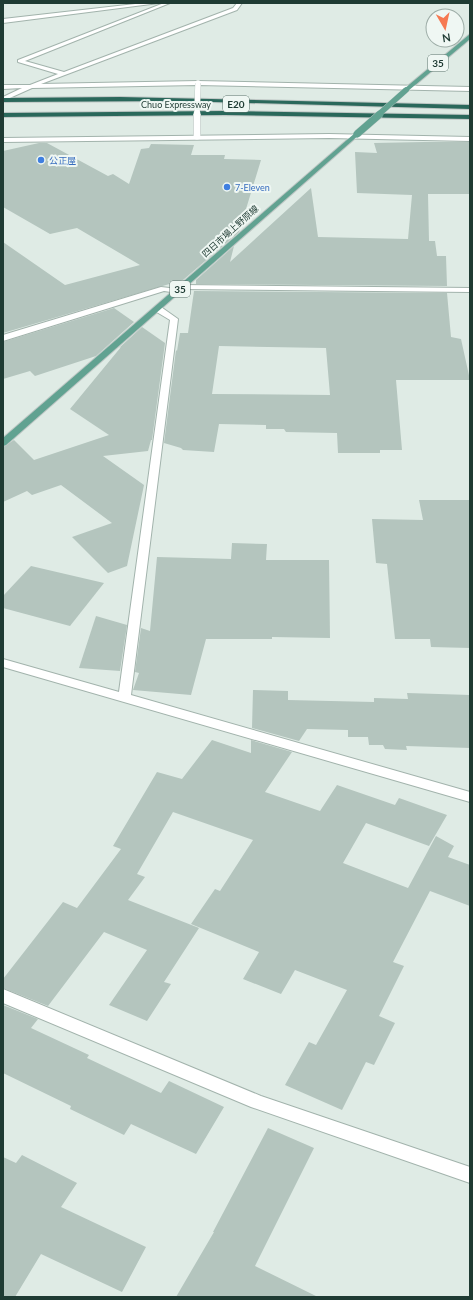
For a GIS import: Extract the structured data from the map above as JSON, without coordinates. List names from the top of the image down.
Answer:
{
  "streets": {
    "highway": ["Chuo Expressway", "E20"],
    "main road": ["35", "四日市場上野原線"]
  },
  "places": ["公正屋", "7-Eleven"],
  "north": "bottom"
}
